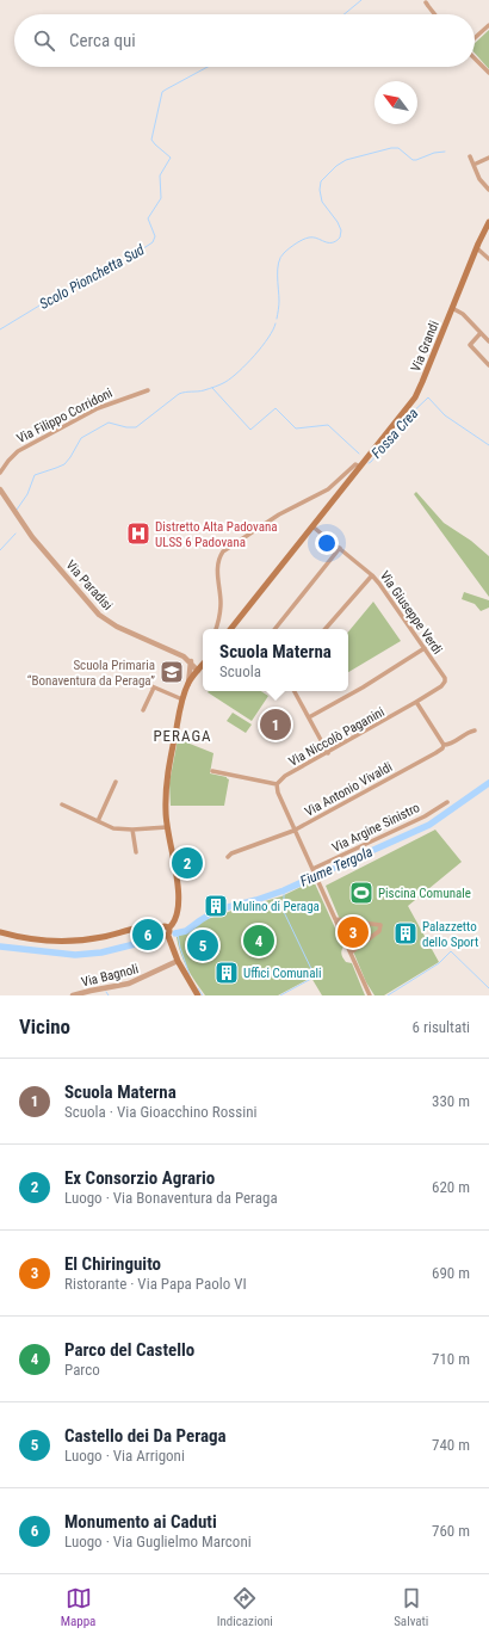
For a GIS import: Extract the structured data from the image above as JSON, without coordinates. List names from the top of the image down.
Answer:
{
  "streets": {
    "main road": ["Via Grandi"],
    "street": [
      "Via Filippo Corridoni",
      "Via Paradisi",
      "Via Giuseppe Verdi",
      "Via Niccolò Paganini",
      "Via Antonio Vivaldi",
      "Via Argine Sinistro",
      "Via Bagnoli"
    ]
  },
  "crossings": [
    ["Via Grandi", "Via Giuseppe Verdi"],
    ["Via Giuseppe Verdi", "Via Niccolò Paganini"]
  ],
  "districts": ["PERAGA"],
  "water": ["Scolo Pionchetta Sud", "Fossa Crea", "Fiume Tergola"],
  "places": {
    "hospital": ["Distretto Alta Padovana ULSS 6 Padovana"],
    "school or university": ["Scuola Primaria “Bonaventura da Peraga”"],
    "sports": ["Piscina Comunale"],
    "building": ["Mulino di Peraga", "Palazzetto dello Sport", "Uffici Comunali"]
  },
  "north": "top left",
  "page": {
    "search": "Cerca qui",
    "popup": ["Scuola Materna", "Scuola"],
    "pins": [
      "1",
      "2",
      "3",
      "6",
      "4",
      "5"
    ],
    "heading": ["Vicino", "6 risultati"],
    "list": [
      {
        "mark": "1",
        "name": "Scuola Materna",
        "note": "Scuola · Via Gioacchino Rossini",
        "value": "330 m"
      },
      {
        "mark": "2",
        "name": "Ex Consorzio Agrario",
        "note": "Luogo · Via Bonaventura da Peraga",
        "value": "620 m"
      },
      {
        "mark": "3",
        "name": "El Chiringuito",
        "note": "Ristorante · Via Papa Paolo VI",
        "value": "690 m"
      },
      {
        "mark": "4",
        "name": "Parco del Castello",
        "note": "Parco",
        "value": "710 m"
      },
      {
        "mark": "5",
        "name": "Castello dei Da Peraga",
        "note": "Luogo · Via Arrigoni",
        "value": "740 m"
      },
      {
        "mark": "6",
        "name": "Monumento ai Caduti",
        "note": "Luogo · Via Guglielmo Marconi",
        "value": "760 m"
      }
    ],
    "nav": ["Mappa", "Indicazioni", "Salvati"]
  }
}
